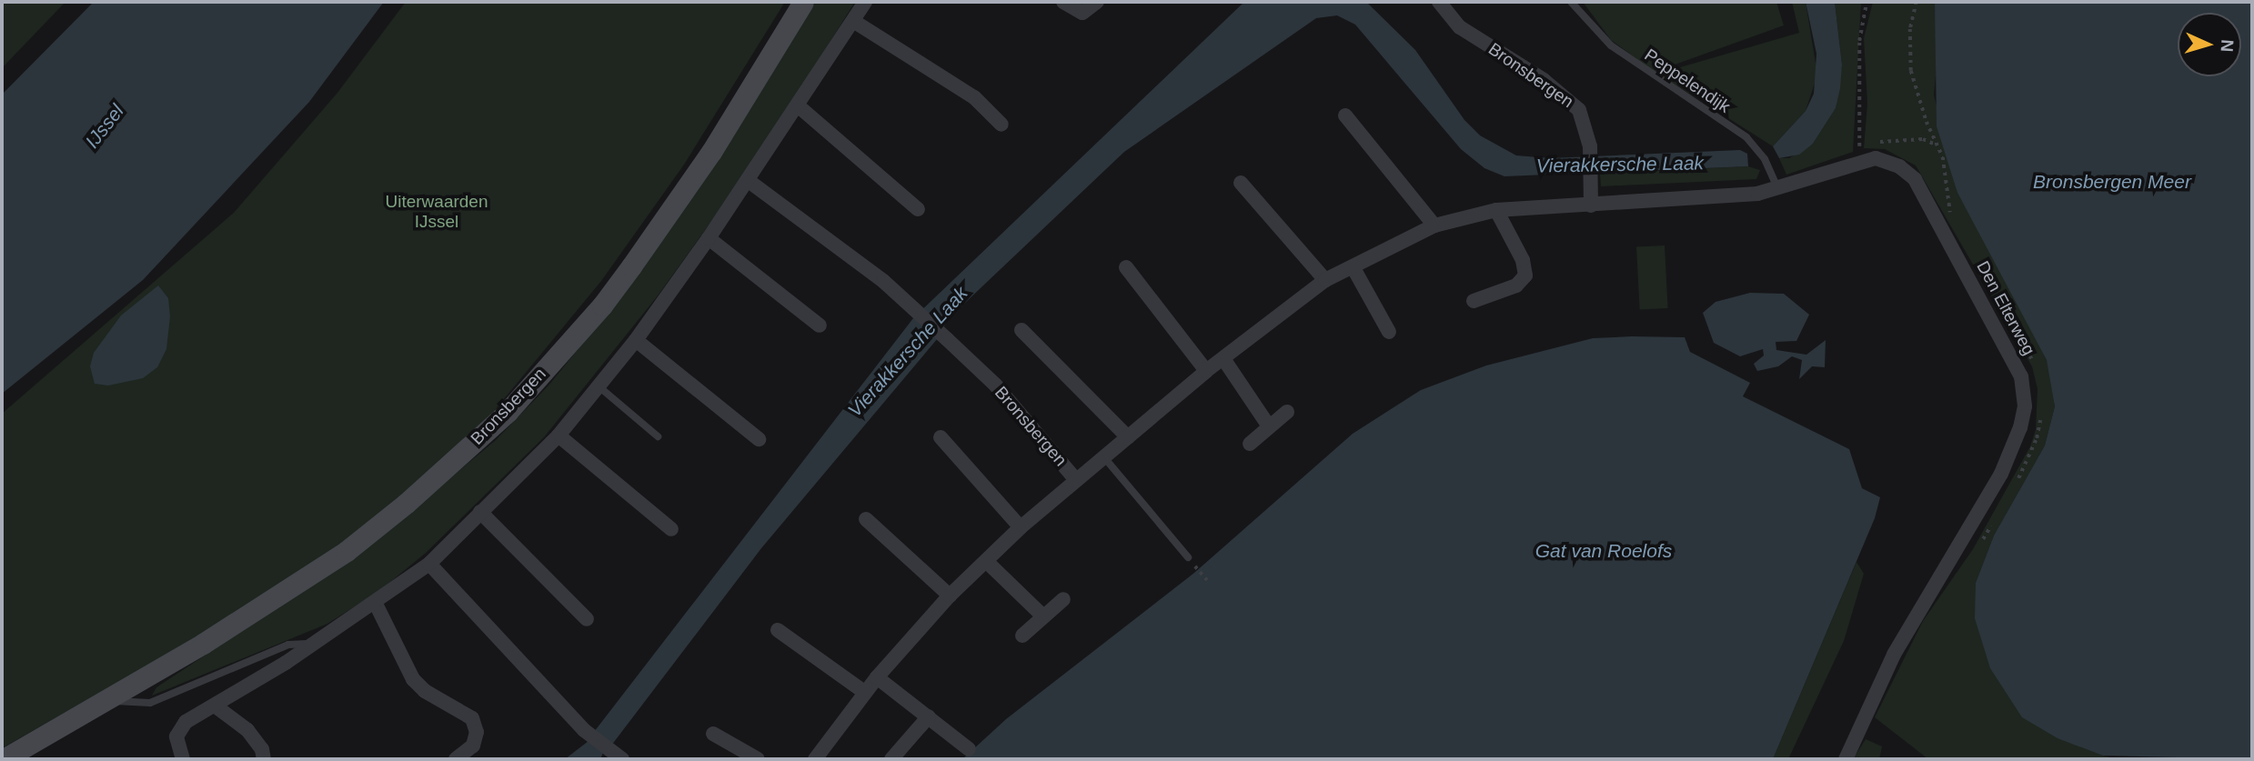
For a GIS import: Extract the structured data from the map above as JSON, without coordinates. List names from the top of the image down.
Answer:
{
  "streets": {
    "street": ["Bronsbergen", "Den Elterweg"],
    "lane": ["Peppelendijk"]
  },
  "crossings": [
    ["Bronsbergen", "Peppelendijk"],
    ["Bronsbergen", "Den Elterweg"],
    ["Peppelendijk", "Den Elterweg"]
  ],
  "water": [
    "IJssel",
    "Vierakkersche Laak",
    "Bronsbergen Meer",
    "Gat van Roelofs"
  ],
  "parks": ["Uiterwaarden IJssel"],
  "north": "right"
}
